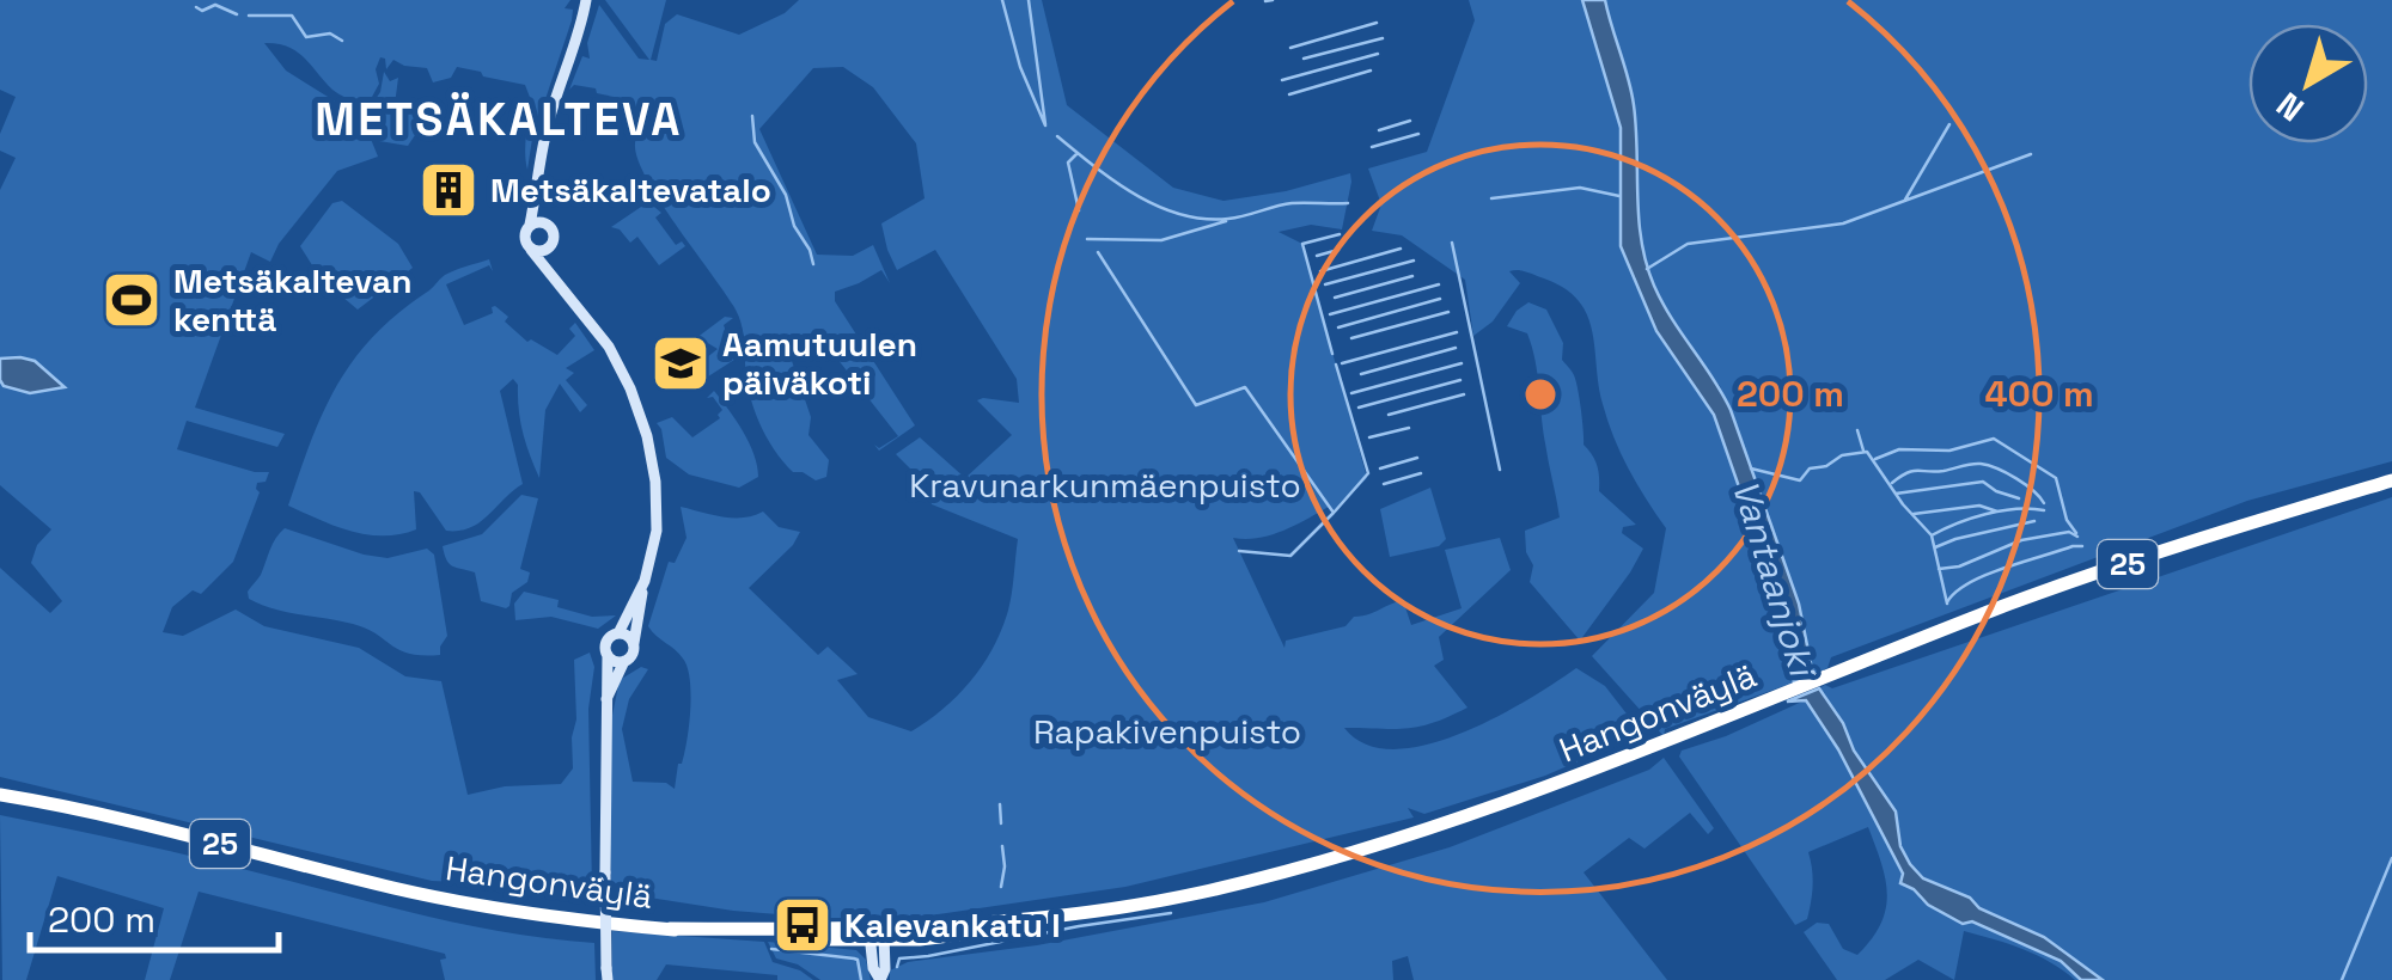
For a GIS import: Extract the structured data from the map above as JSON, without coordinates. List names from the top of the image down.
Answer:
{
  "streets": {
    "highway": ["25", "Hangonväylä"]
  },
  "districts": ["METSÄKALTEVA"],
  "water": ["Vantaanjoki"],
  "parks": ["Kravunarkunmäenpuisto", "Rapakivenpuisto"],
  "places": {
    "building": ["Metsäkaltevatalo"],
    "sports": ["Metsäkaltevan kenttä"],
    "school or university": ["Aamutuulen päiväkoti"],
    "bus stop": ["Kalevankatu I"]
  },
  "scale_bar": "200 m",
  "north": "bottom left",
  "rings": ["200 m", "400 m"]
}
